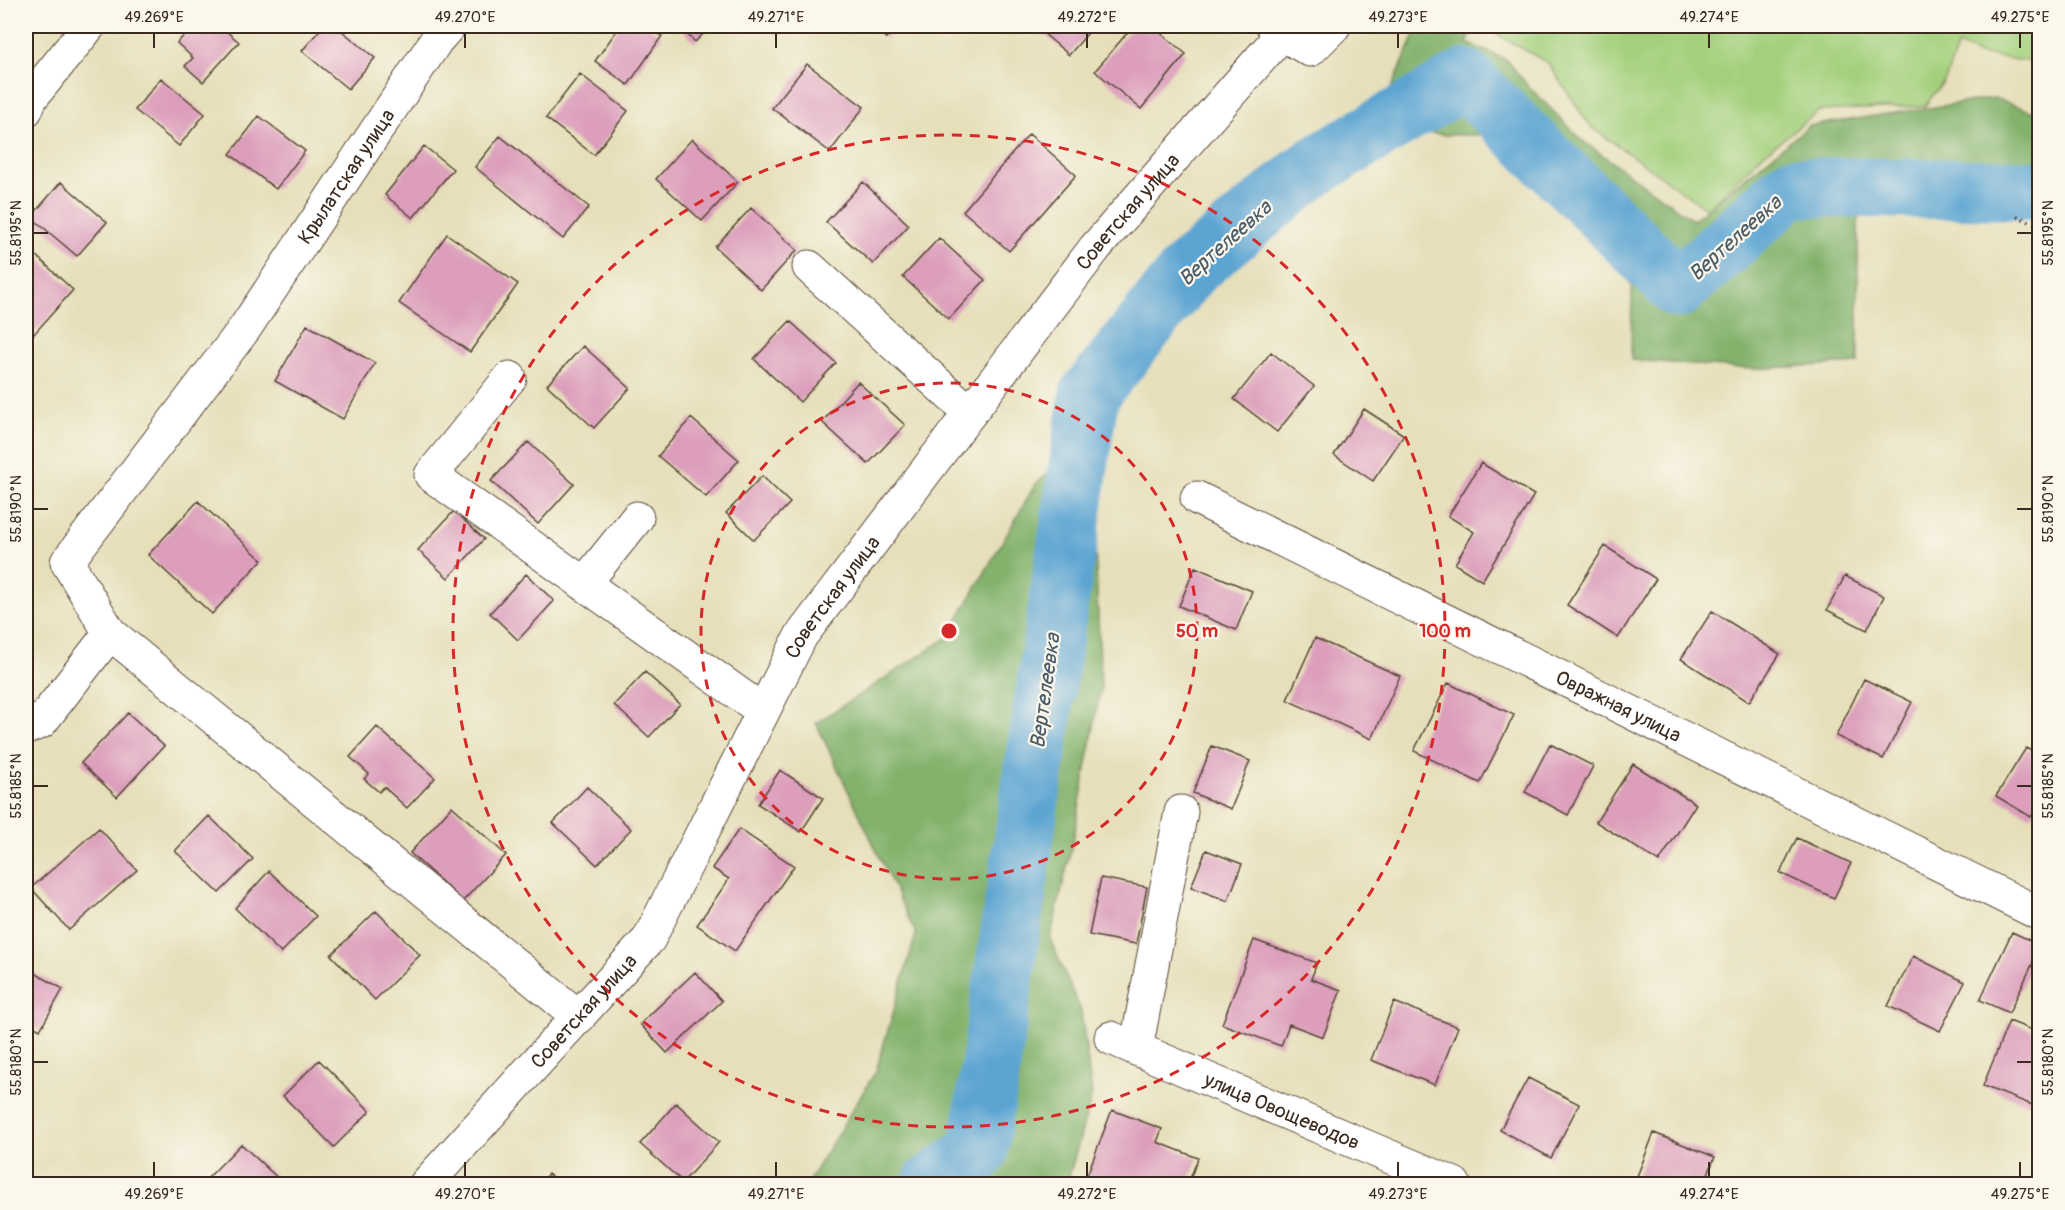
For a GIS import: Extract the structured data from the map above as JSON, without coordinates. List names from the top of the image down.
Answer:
{
  "streets": {
    "street": [
      "Крылатская улица",
      "Советская улица",
      "Овражная улица",
      "улица Овощеводов"
    ]
  },
  "water": ["Вертелеевка"],
  "coordinates": [
    "49.269°E",
    "49.270°E",
    "49.271°E",
    "49.272°E",
    "49.273°E",
    "49.274°E",
    "49.275°E",
    "55.8195°N",
    "55.8190°N",
    "55.8185°N",
    "55.8180°N"
  ],
  "rings": ["50 m", "100 m"]
}
